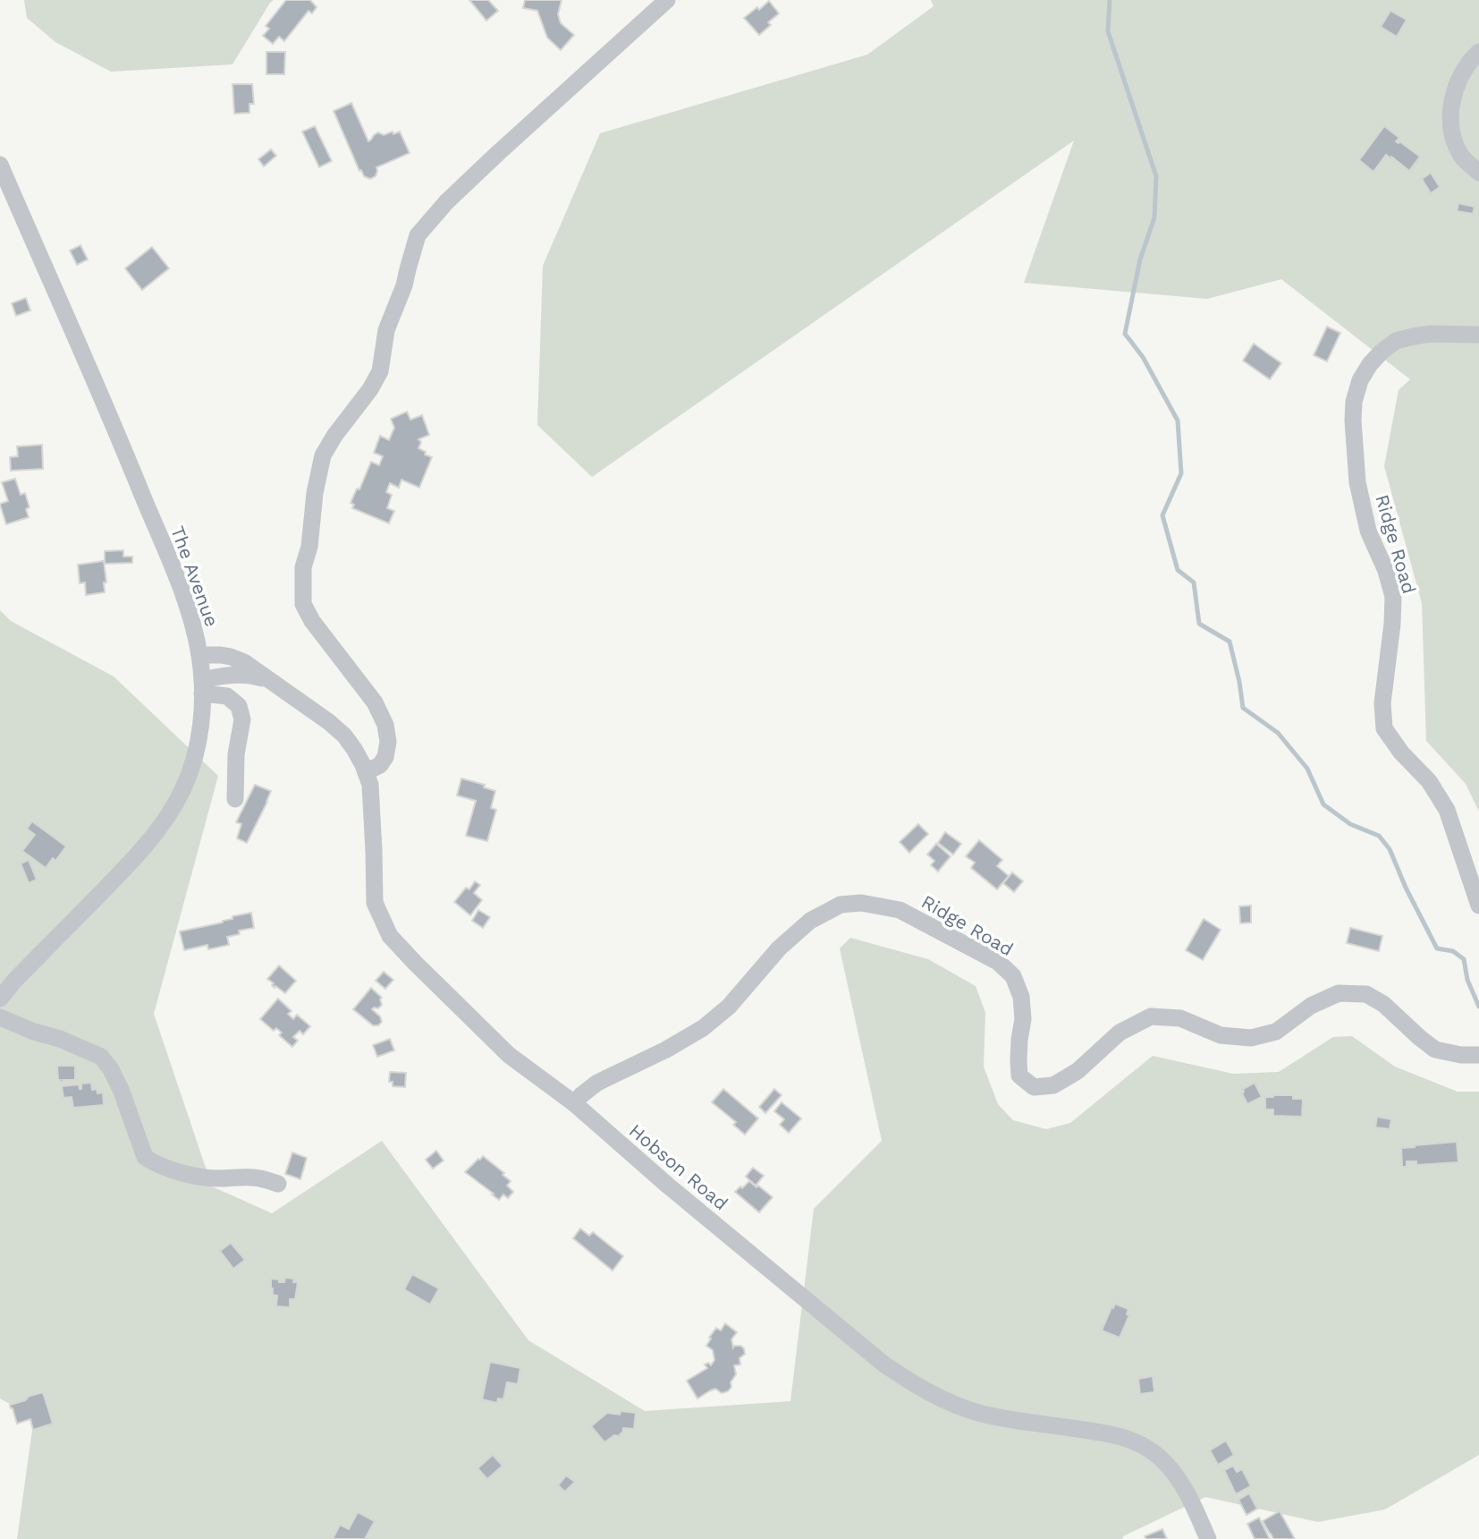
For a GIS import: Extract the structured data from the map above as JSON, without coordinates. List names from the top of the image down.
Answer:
{
  "streets": {
    "street": ["Ridge Road", "The Avenue", "Hobson Road"]
  },
  "crossings": [
    ["Ridge Road", "Hobson Road"],
    ["The Avenue", "Hobson Road"]
  ]
}
